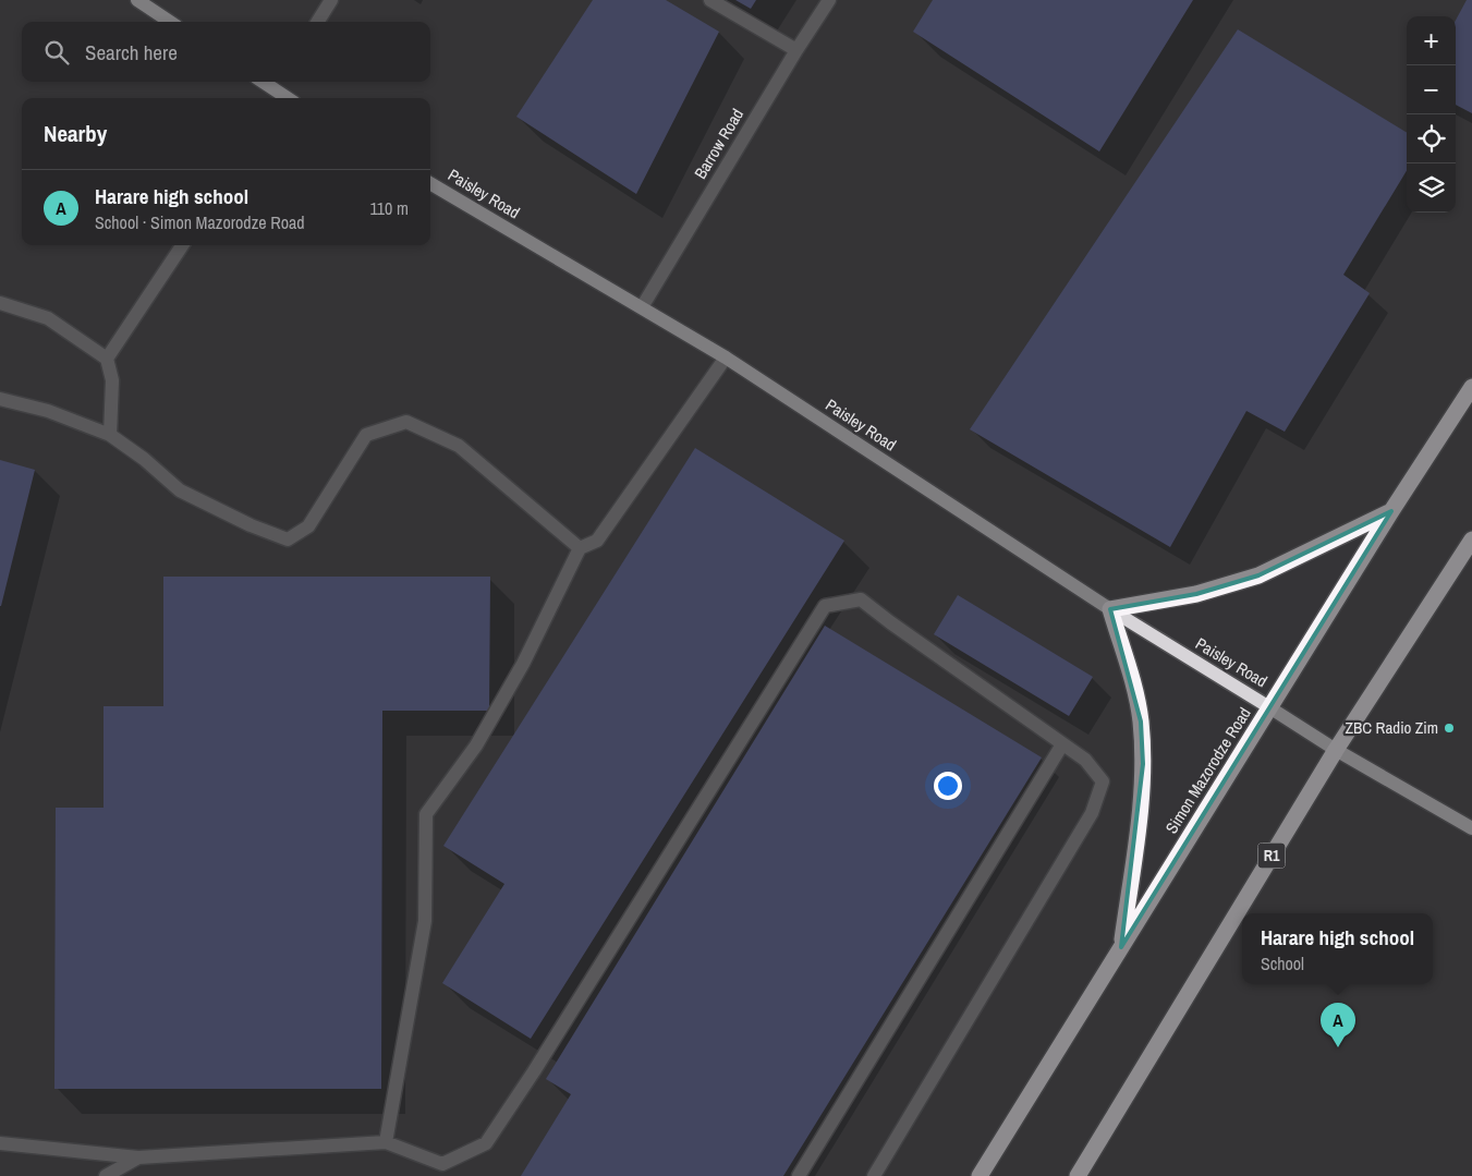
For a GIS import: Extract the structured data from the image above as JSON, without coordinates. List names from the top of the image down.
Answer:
{
  "streets": {
    "highway": ["Simon Mazorodze Road", "R1"],
    "main road": ["Paisley Road"],
    "street": ["Barrow Road"]
  },
  "crossings": [
    ["Barrow Road", "Paisley Road"],
    ["Paisley Road", "Simon Mazorodze Road"],
    ["Paisley Road", "R1"]
  ],
  "places": ["ZBC Radio Zim"],
  "page": {
    "map_buttons": ["+", "−"],
    "search": "Search here",
    "heading": "Nearby",
    "list": [
      {
        "mark": "A",
        "name": "Harare high school",
        "note": "School · Simon Mazorodze Road",
        "value": "110 m"
      }
    ],
    "popup": ["Harare high school", "School"],
    "pins": "A"
  }
}
